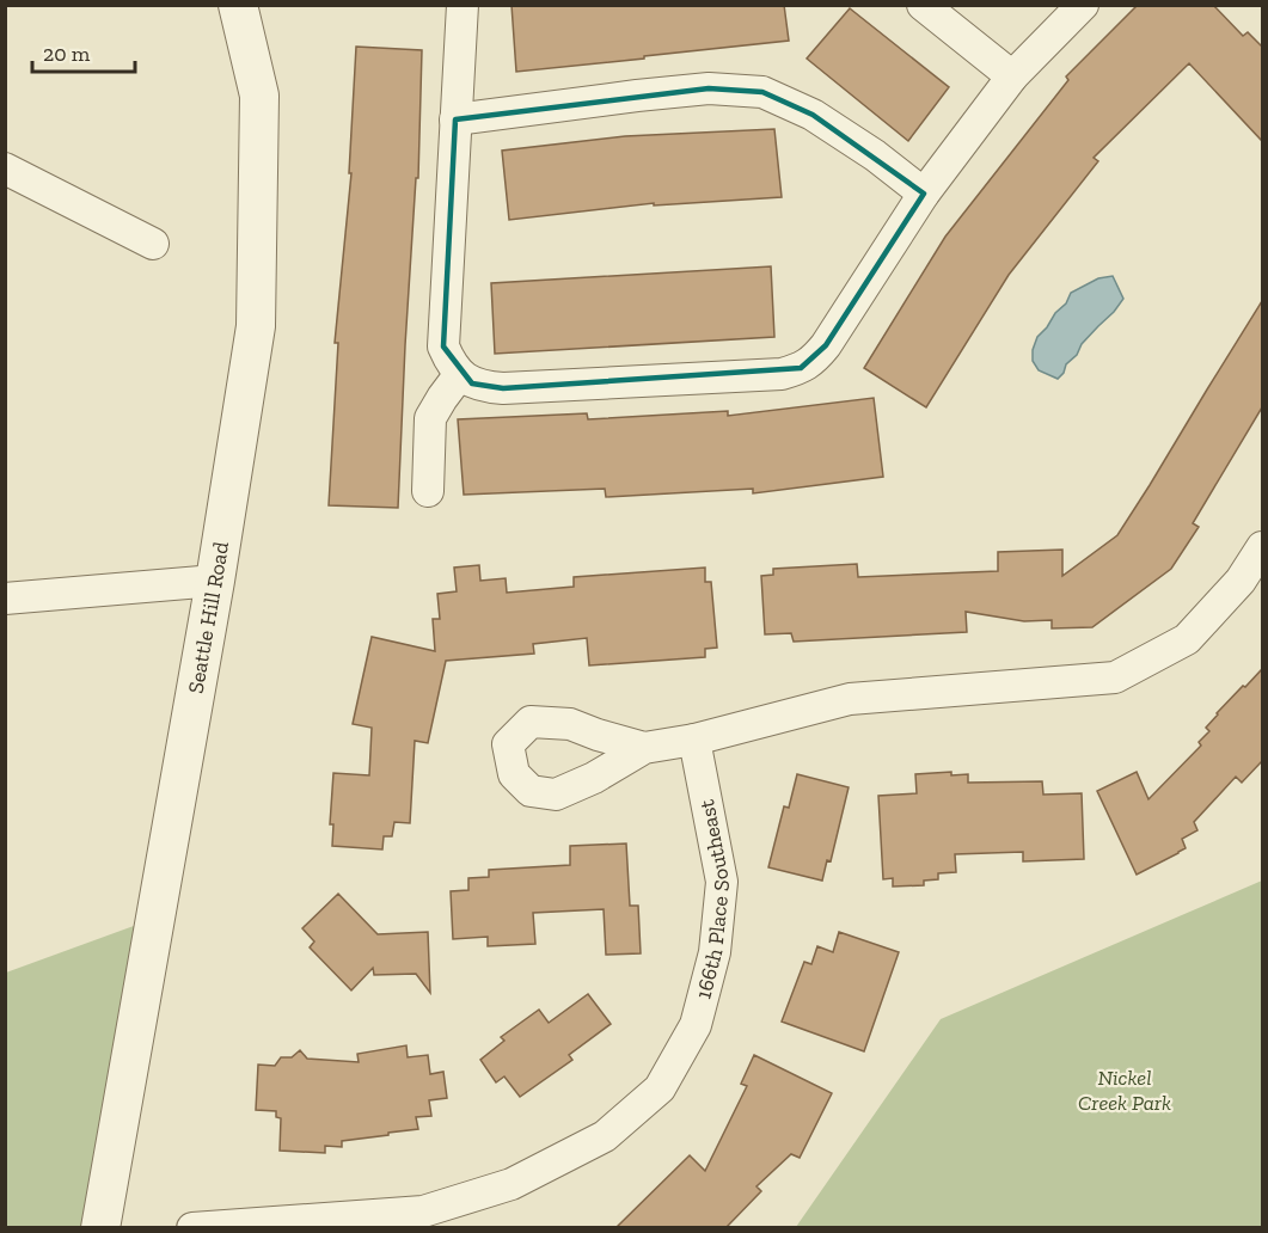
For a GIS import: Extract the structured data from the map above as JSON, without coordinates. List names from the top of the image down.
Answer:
{
  "streets": {
    "street": ["Seattle Hill Road", "166th Place Southeast"]
  },
  "parks": ["Nickel Creek Park"],
  "scale_bar": "20 m"
}
